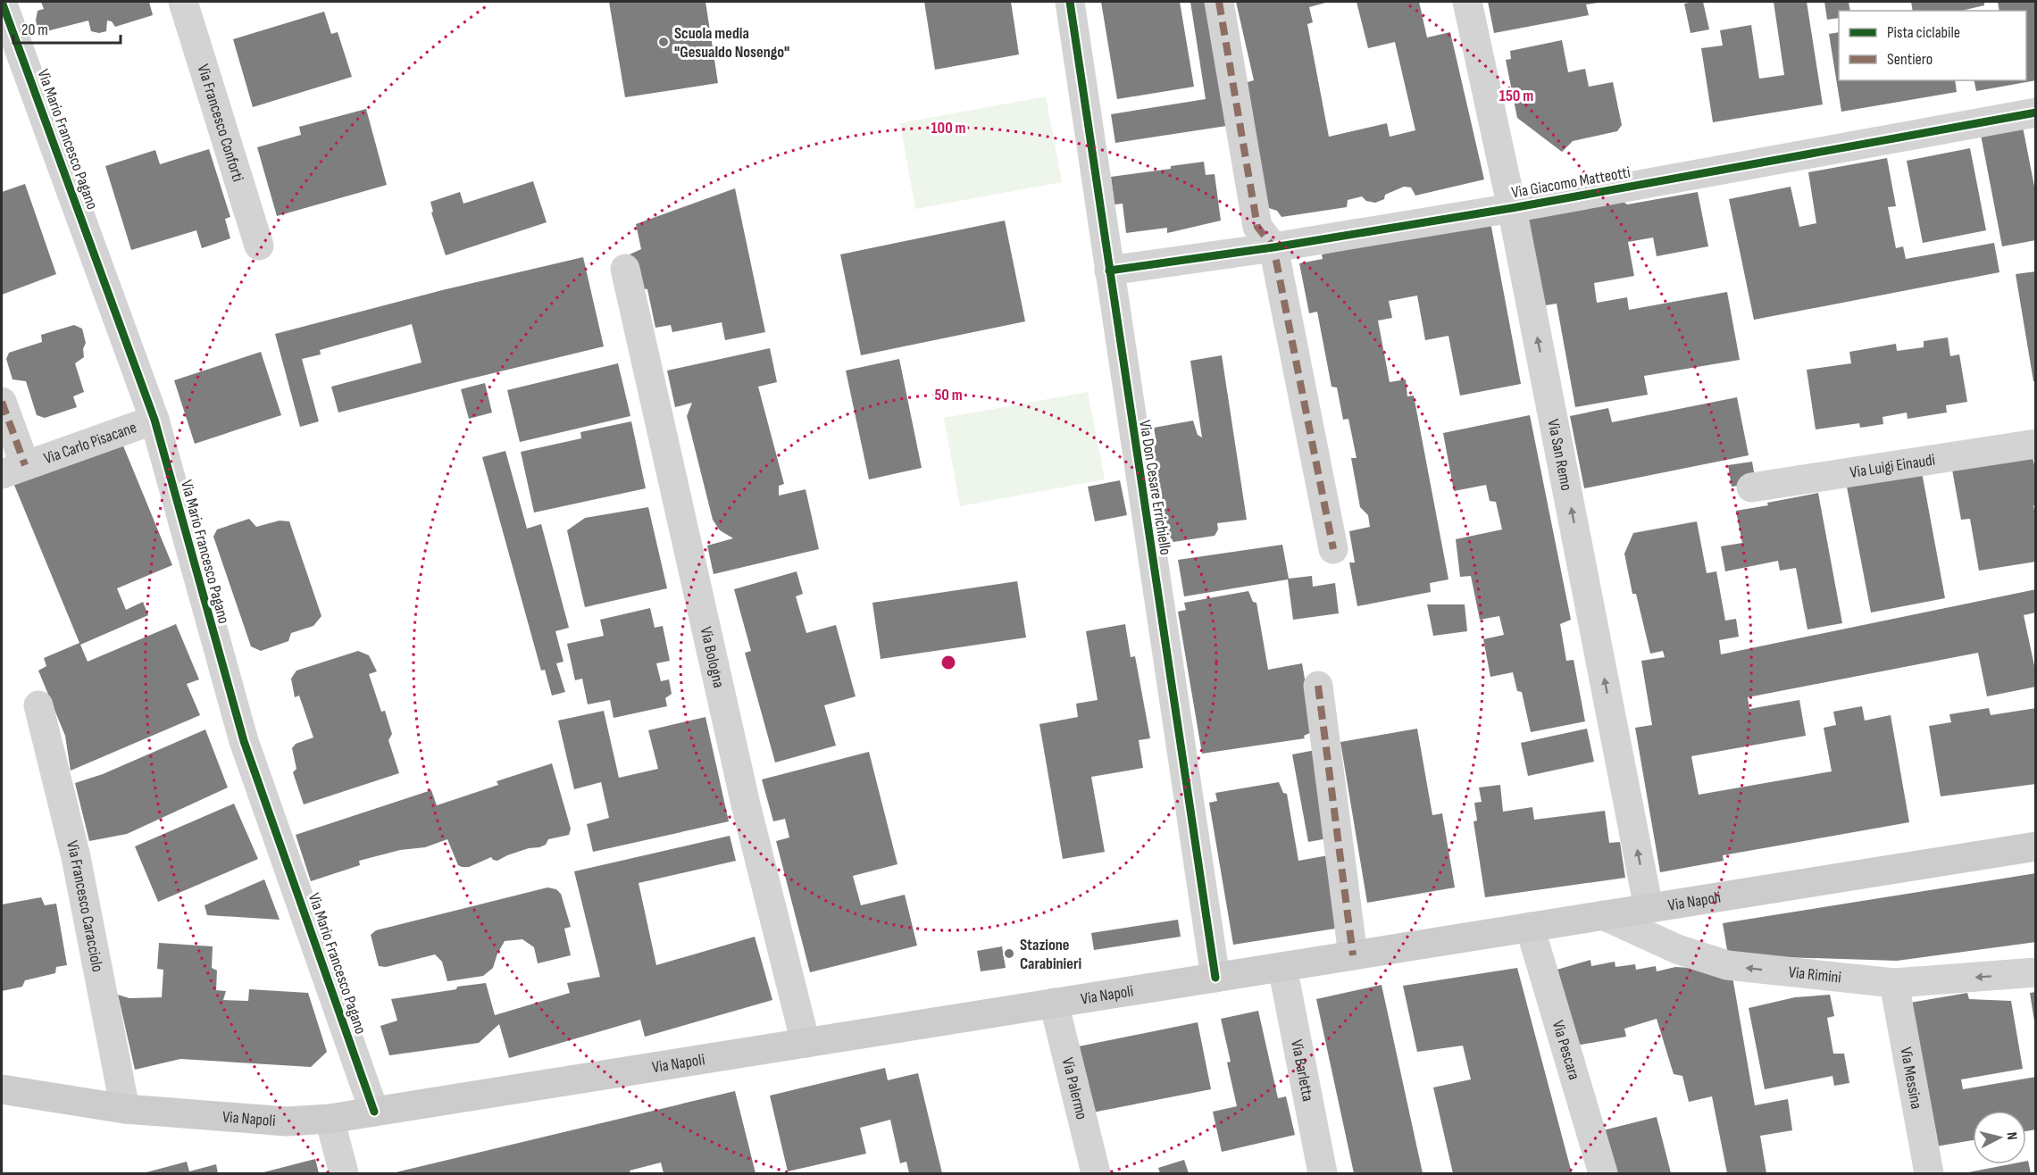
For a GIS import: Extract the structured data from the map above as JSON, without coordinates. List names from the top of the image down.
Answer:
{
  "streets": {
    "main road": ["Via Napoli"],
    "street": [
      "Via Francesco Conforti",
      "Via Mario Francesco Pagano",
      "Via Giacomo Matteotti",
      "Via Carlo Pisacane",
      "Via San Remo",
      "Via Luigi Einaudi",
      "Via Don Cesare Errichiello",
      "Via Bologna",
      "Via Francesco Caracciolo",
      "Via Rimini",
      "Via Pescara",
      "Via Barletta",
      "Via Messina",
      "Via Palermo"
    ]
  },
  "crossings": [
    ["Via Mario Francesco Pagano", "Via Carlo Pisacane"],
    ["Via Mario Francesco Pagano", "Via Napoli"],
    ["Via Giacomo Matteotti", "Via San Remo"],
    ["Via Giacomo Matteotti", "Via Don Cesare Errichiello"],
    ["Via San Remo", "Via Napoli"],
    ["Via Don Cesare Errichiello", "Via Napoli"],
    ["Via Bologna", "Via Napoli"],
    ["Via Napoli", "Via Francesco Caracciolo"],
    ["Via Napoli", "Via Rimini"],
    ["Via Napoli", "Via Pescara"],
    ["Via Napoli", "Via Barletta"],
    ["Via Napoli", "Via Palermo"],
    ["Via Rimini", "Via Messina"]
  ],
  "one_way": ["Via Rimini"],
  "places": ["Scuola media \"Gesualdo Nosengo\"", "Stazione Carabinieri"],
  "legend": ["Pista ciclabile", "Sentiero"],
  "scale_bar": "20 m",
  "north": "right",
  "rings": ["150 m", "100 m", "50 m"]
}
